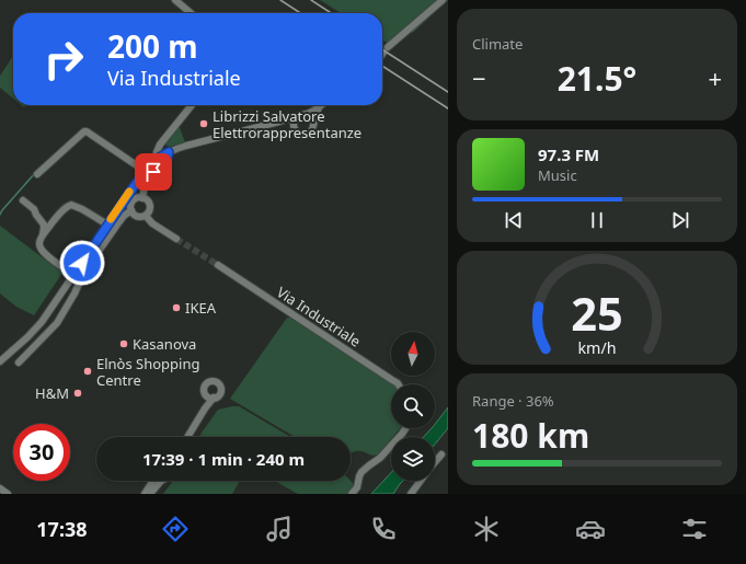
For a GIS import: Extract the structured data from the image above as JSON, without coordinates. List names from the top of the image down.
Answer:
{
  "streets": {
    "street": ["Via Industriale"]
  },
  "places": [
    "Librizzi Salvatore Elettrorappresentanze",
    "IKEA",
    "Kasanova",
    "Elnòs Shopping Centre",
    "H&M"
  ],
  "north": "top",
  "page": {
    "tile": [
      "Climate",
      ["Range · 36%", "180 km"]
    ],
    "turn": ["200 m", "Via Industriale"],
    "heat": ["−", "21.5°", "+"],
    "song": ["97.3 FM", "Music"],
    "limit": "30",
    "trip": "17:39 · 1 min · 240 m",
    "tabs": "17:38",
    "gauge": ["25", "km/h"]
  }
}
